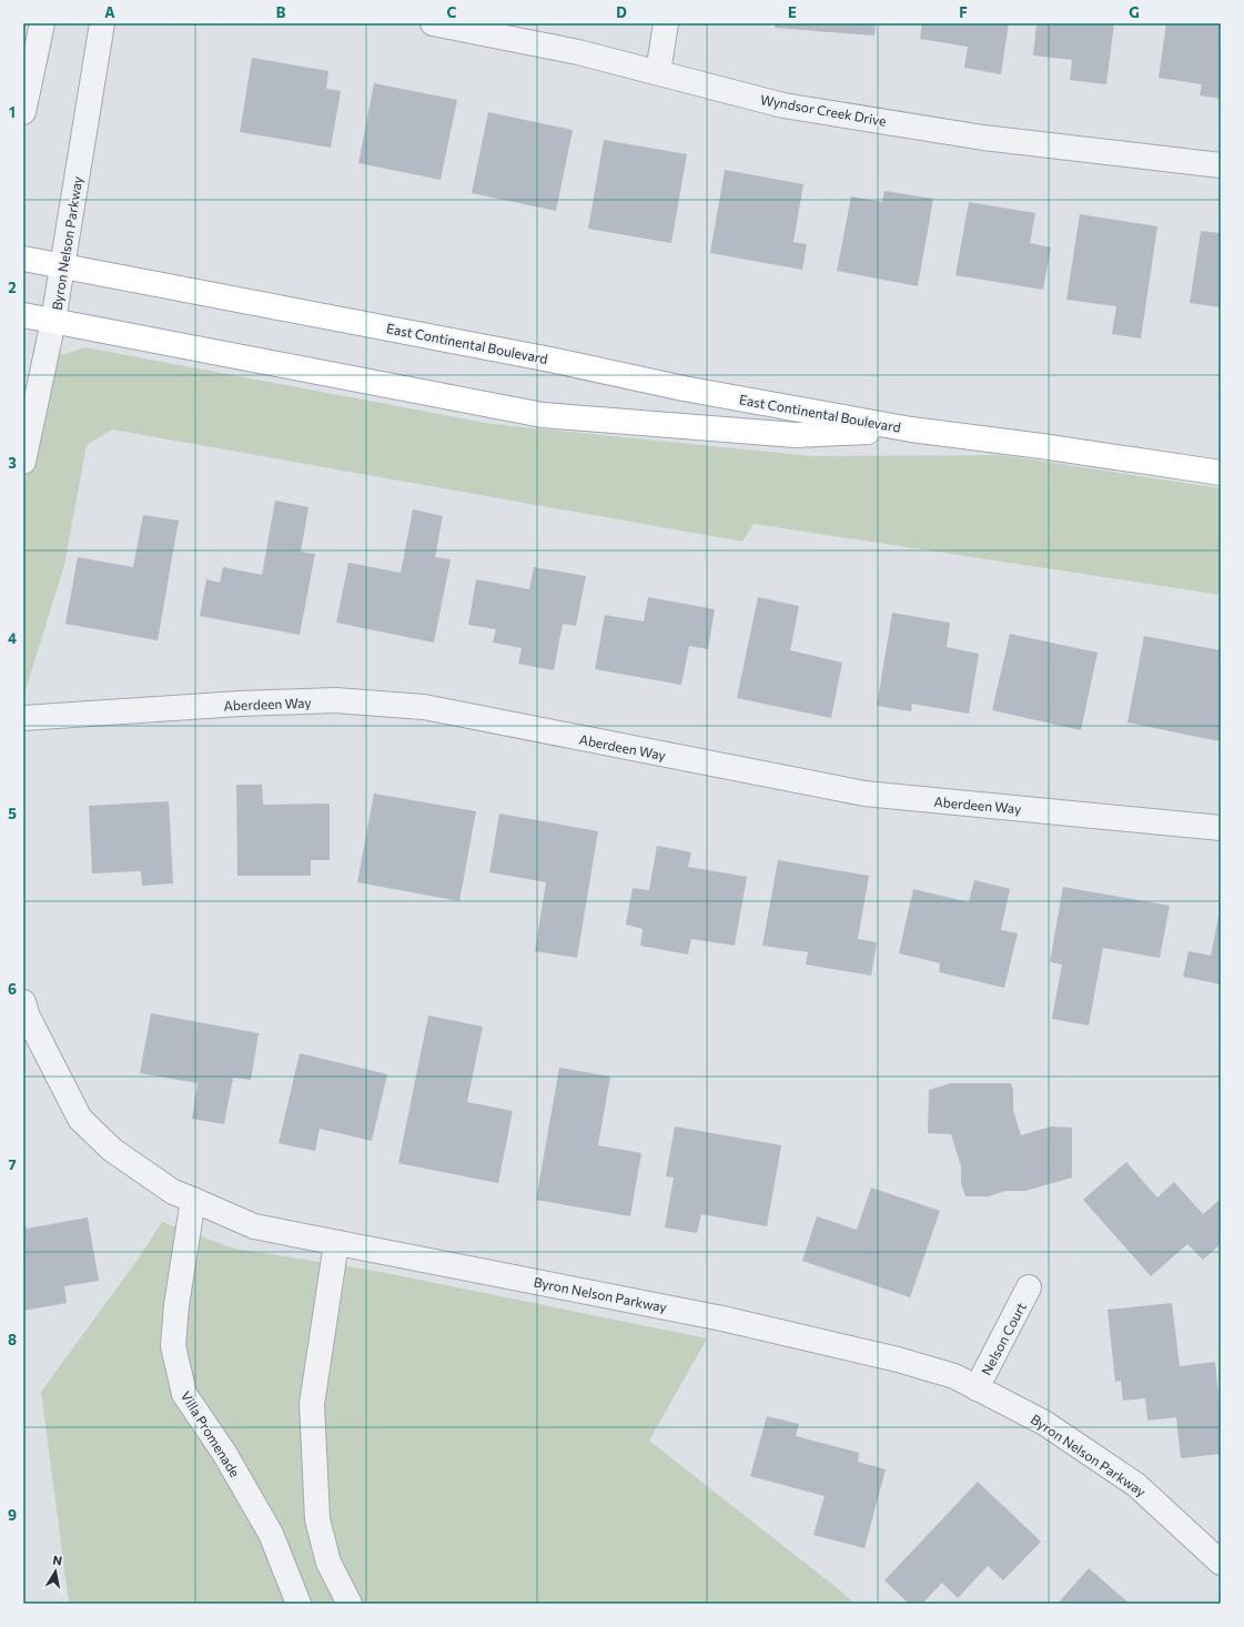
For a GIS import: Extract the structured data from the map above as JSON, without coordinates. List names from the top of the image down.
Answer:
{
  "streets": {
    "main road": ["East Continental Boulevard"],
    "street": [
      "Wyndsor Creek Drive",
      "Byron Nelson Parkway",
      "Aberdeen Way",
      "Nelson Court",
      "Villa Promenade"
    ]
  },
  "crossings": [
    ["Byron Nelson Parkway", "East Continental Boulevard"],
    ["Byron Nelson Parkway", "Nelson Court"],
    ["Byron Nelson Parkway", "Villa Promenade"]
  ],
  "north": "top",
  "grid": {
    "columns": [
      "A",
      "B",
      "C",
      "D",
      "E",
      "F",
      "G"
    ],
    "rows": [
      "1",
      "2",
      "3",
      "4",
      "5",
      "6",
      "7",
      "8",
      "9"
    ]
  }
}
